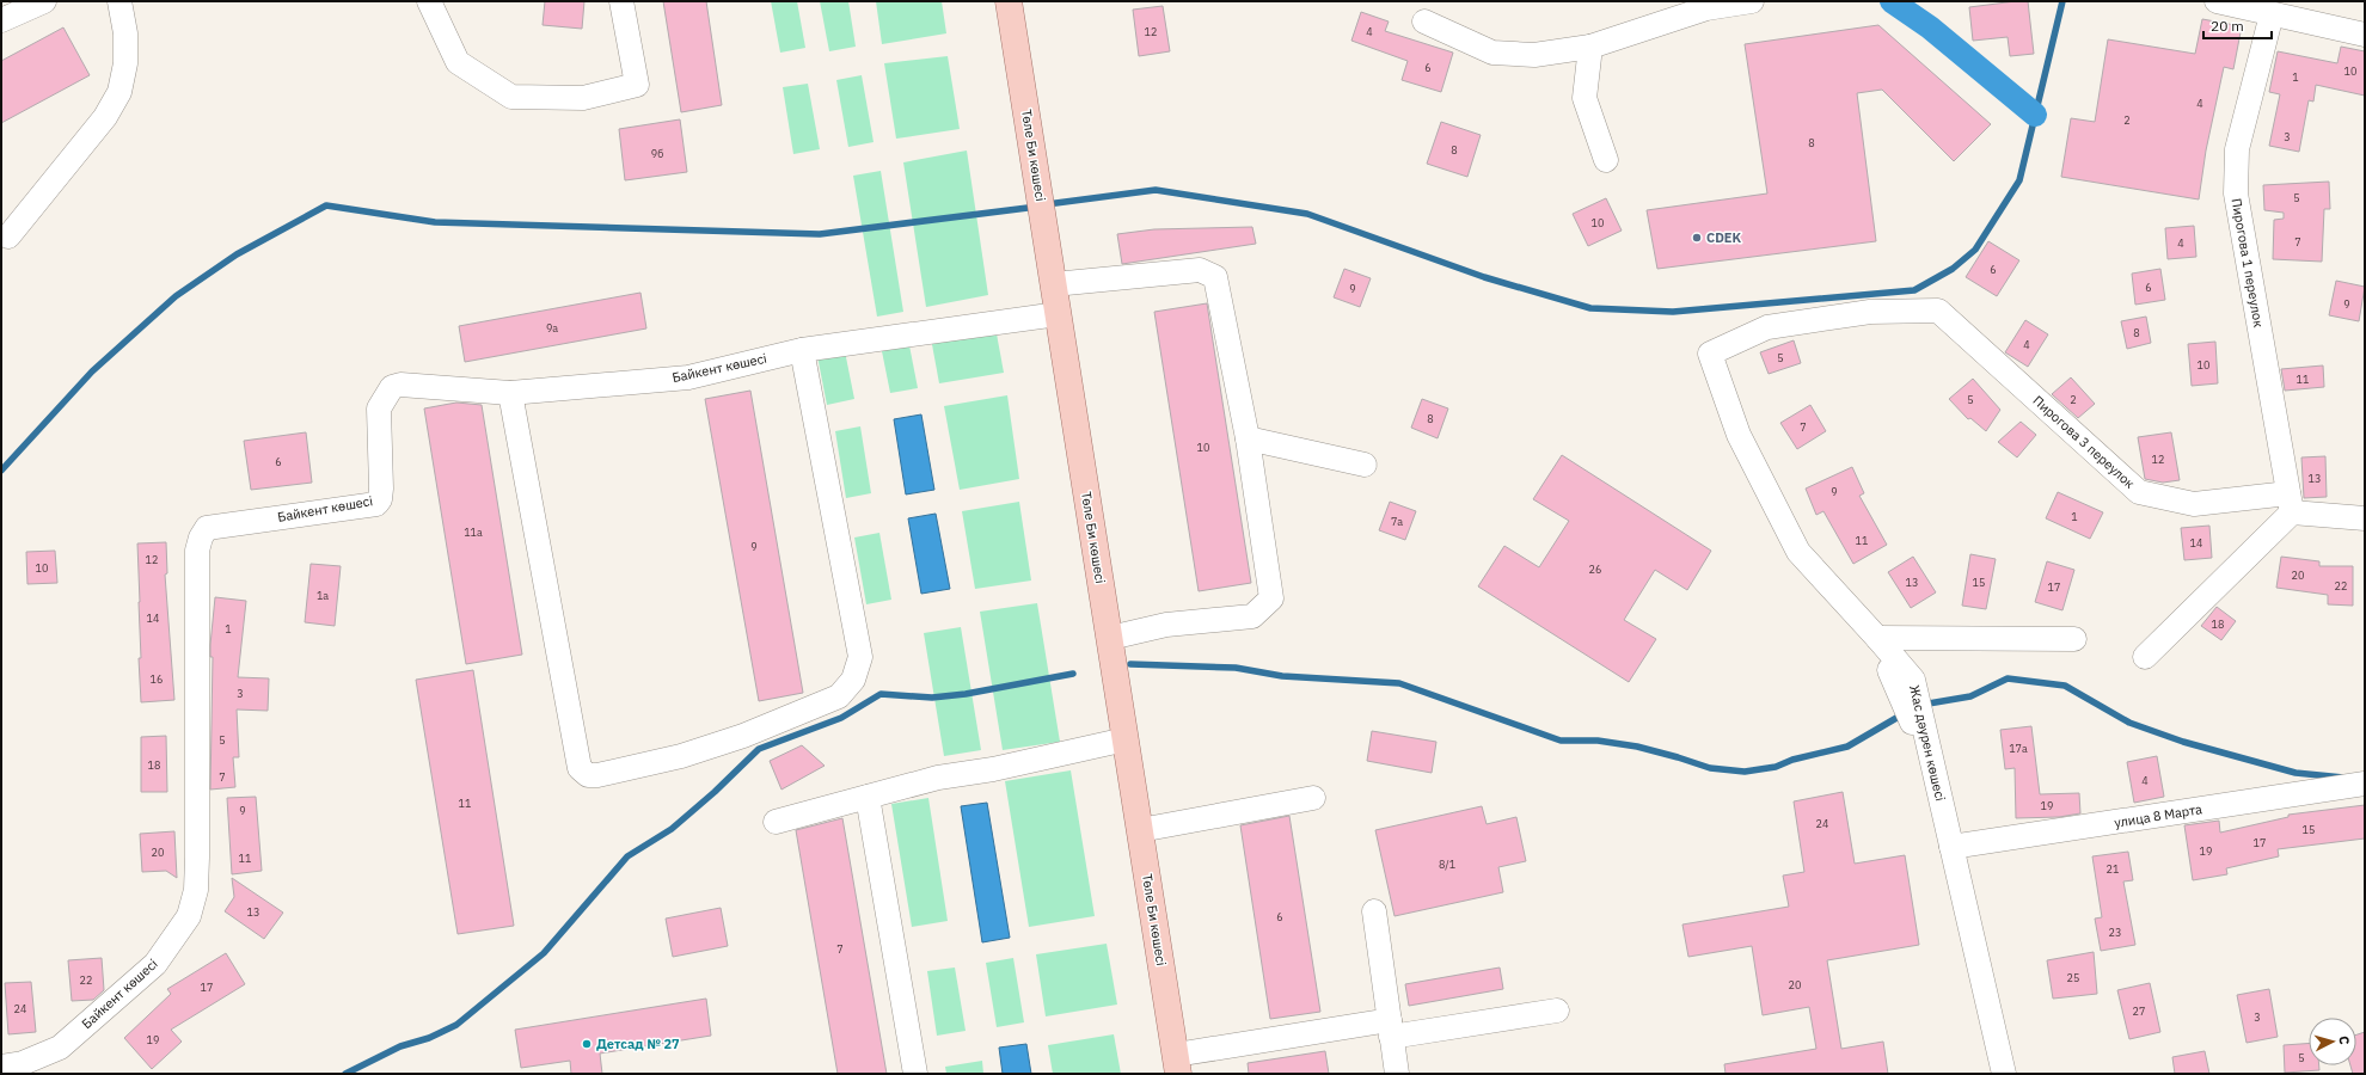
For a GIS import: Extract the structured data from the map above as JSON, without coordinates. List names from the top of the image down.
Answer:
{
  "streets": {
    "main road": ["Төле Би көшесі"],
    "street": [
      "Пирогова 1 переулок",
      "Байкент көшесі",
      "Пирогова 3 переулок",
      "Жас дәурен көшесі",
      "улица 8 Марта"
    ]
  },
  "crossings": [
    ["Төле Би көшесі", "Байкент көшесі"],
    ["Пирогова 1 переулок", "Пирогова 3 переулок"],
    ["Пирогова 3 переулок", "Жас дәурен көшесі"],
    ["Жас дәурен көшесі", "улица 8 Марта"]
  ],
  "places": ["CDEK", "Детсад № 27"],
  "house_numbers": [
    "12",
    "4",
    "6",
    "10",
    "1",
    "4",
    "2",
    "3",
    "8",
    "8",
    "9б",
    "5",
    "10",
    "7",
    "4",
    "6",
    "6",
    "9",
    "9",
    "9а",
    "8",
    "4",
    "5",
    "10",
    "11",
    "5",
    "2",
    "8",
    "7",
    "10",
    "12",
    "6",
    "13",
    "9",
    "1",
    "7а",
    "11а",
    "11",
    "14",
    "9",
    "12",
    "10",
    "26",
    "20",
    "13",
    "15",
    "22",
    "17",
    "1а",
    "14",
    "18",
    "1",
    "16",
    "3",
    "5",
    "17а",
    "18",
    "7",
    "4",
    "11",
    "19",
    "9",
    "24",
    "15",
    "17",
    "19",
    "20",
    "11",
    "8/1",
    "21",
    "13",
    "6",
    "23",
    "7",
    "25",
    "22",
    "20",
    "17",
    "24",
    "27",
    "3",
    "19",
    "5"
  ],
  "scale_bar": "20 m",
  "north": "right"
}
